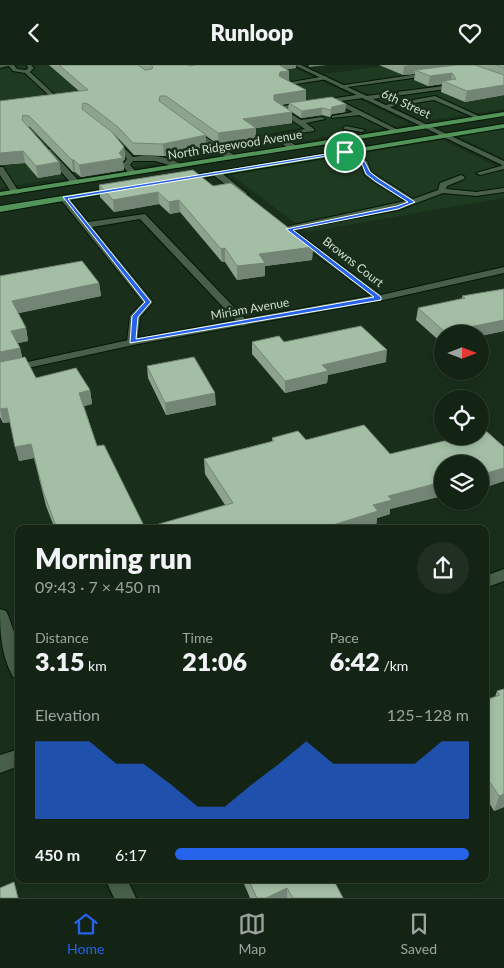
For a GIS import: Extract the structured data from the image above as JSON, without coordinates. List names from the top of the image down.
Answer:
{
  "streets": {
    "main road": ["North Ridgewood Avenue"],
    "street": ["6th Street", "Browns Court", "Miriam Avenue"]
  },
  "crossings": [
    ["6th Street", "North Ridgewood Avenue"],
    ["Browns Court", "Miriam Avenue"]
  ],
  "north": "right",
  "page": {
    "header": "Runloop",
    "heading": ["Morning run", "09:43 · 7 × 450 m"],
    "stats": [
      ["Distance", "3.15 km"],
      ["Time", "21:06"],
      ["Pace", "6:42 /km"]
    ],
    "chart": ["Elevation", "125–128 m"],
    "list": [
      {
        "name": "450 m",
        "note": "6:17"
      }
    ],
    "tabs": ["Home", "Map", "Saved"]
  }
}
